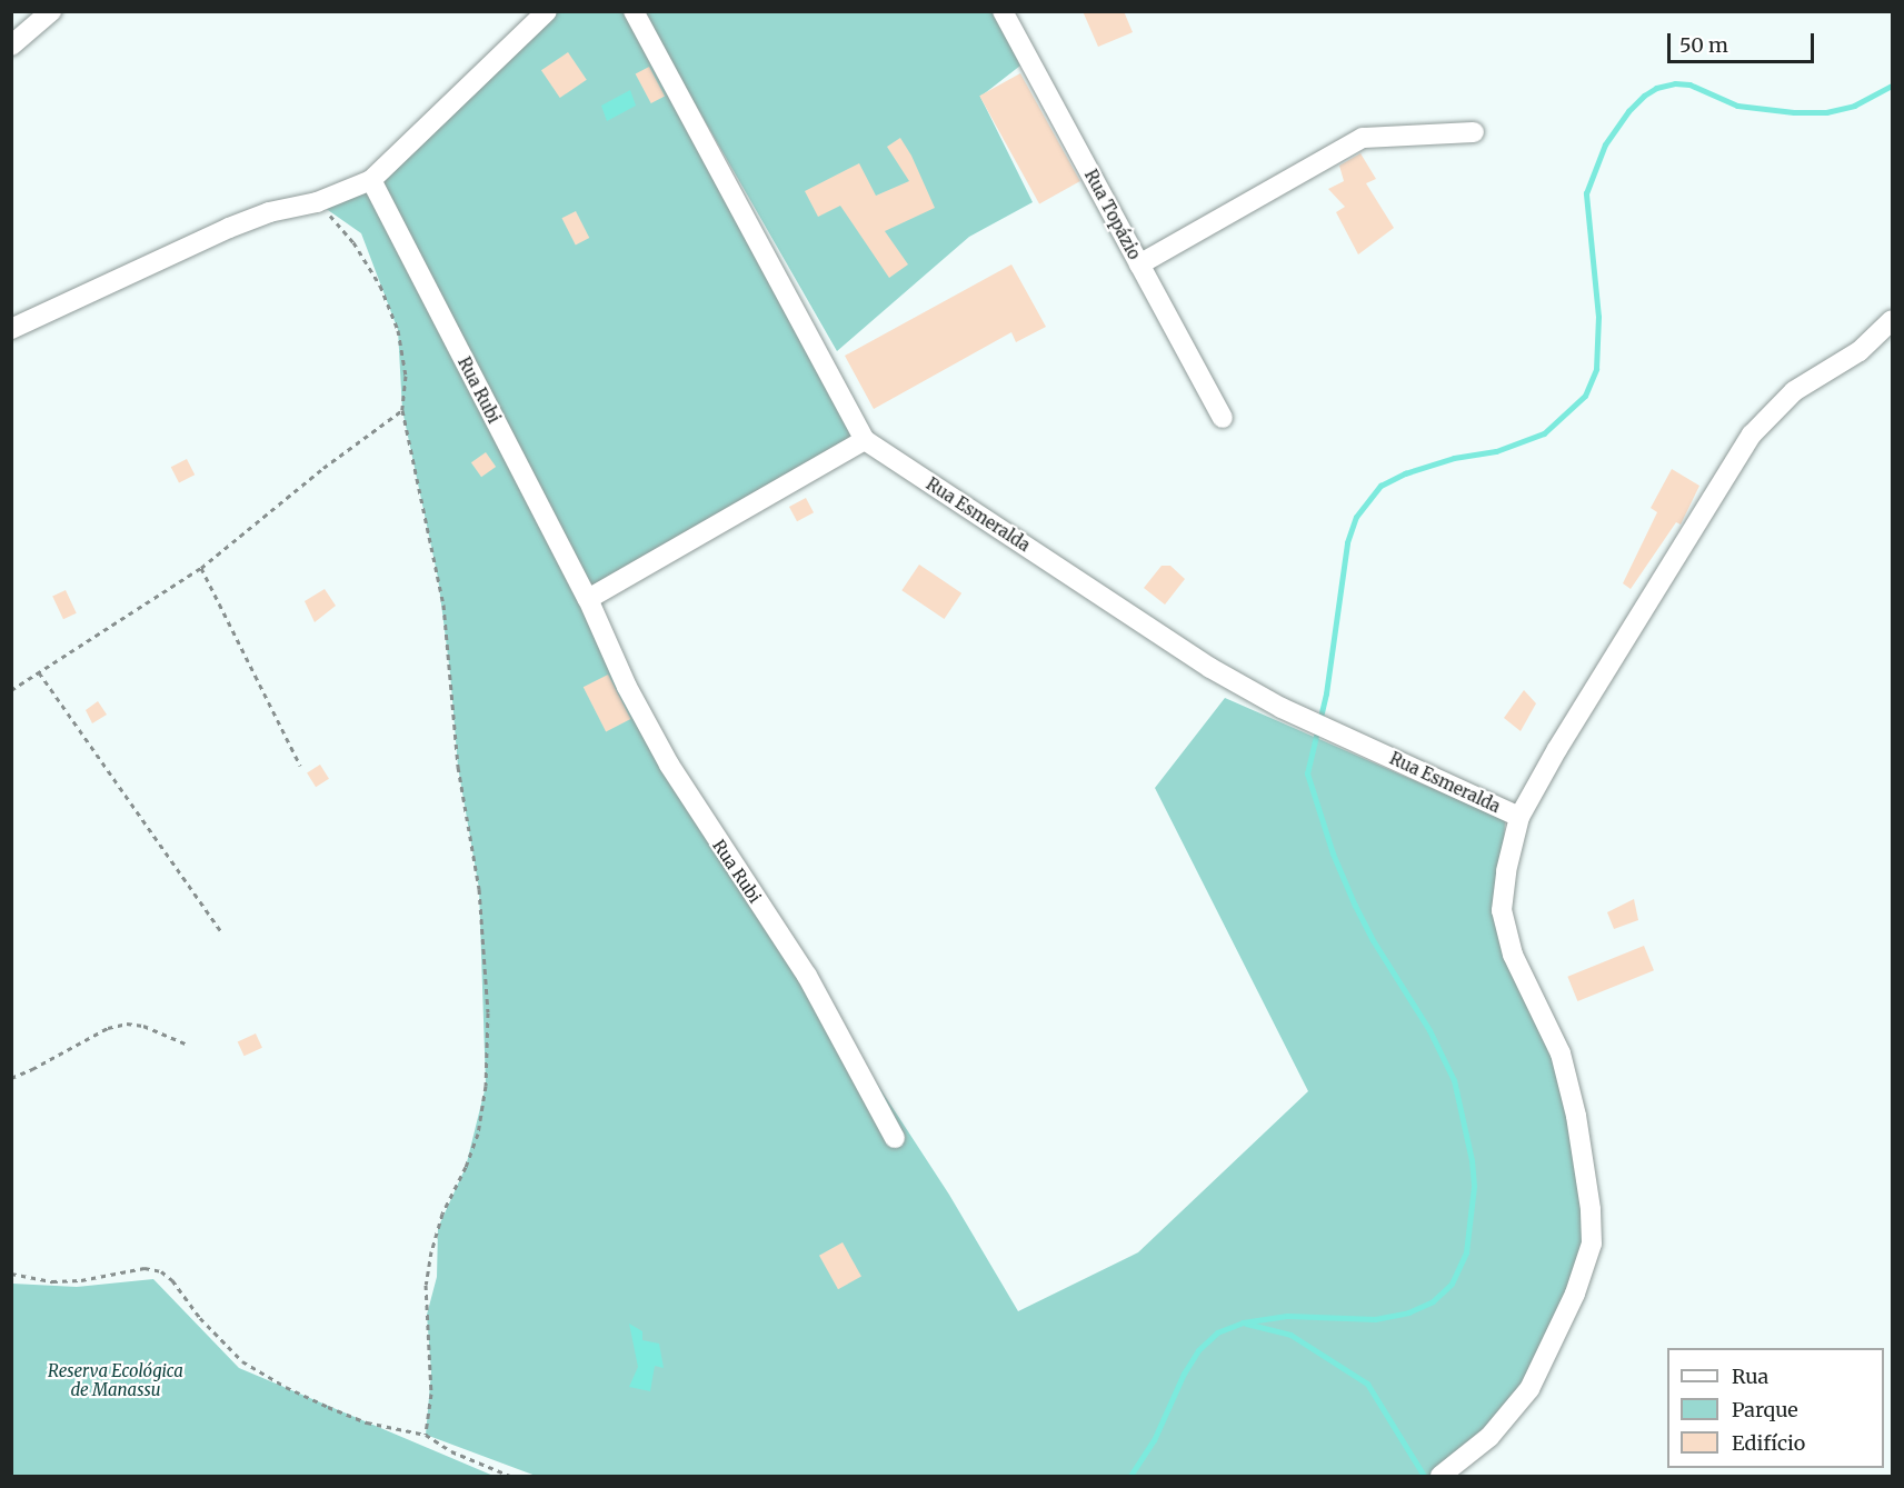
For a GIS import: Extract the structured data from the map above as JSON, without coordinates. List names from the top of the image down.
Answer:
{
  "streets": {
    "street": ["Rua Topázio", "Rua Rubi", "Rua Esmeralda"]
  },
  "parks": ["Reserva Ecológica de Manassu"],
  "legend": ["Rua", "Parque", "Edifício"],
  "scale_bar": "50 m"
}
